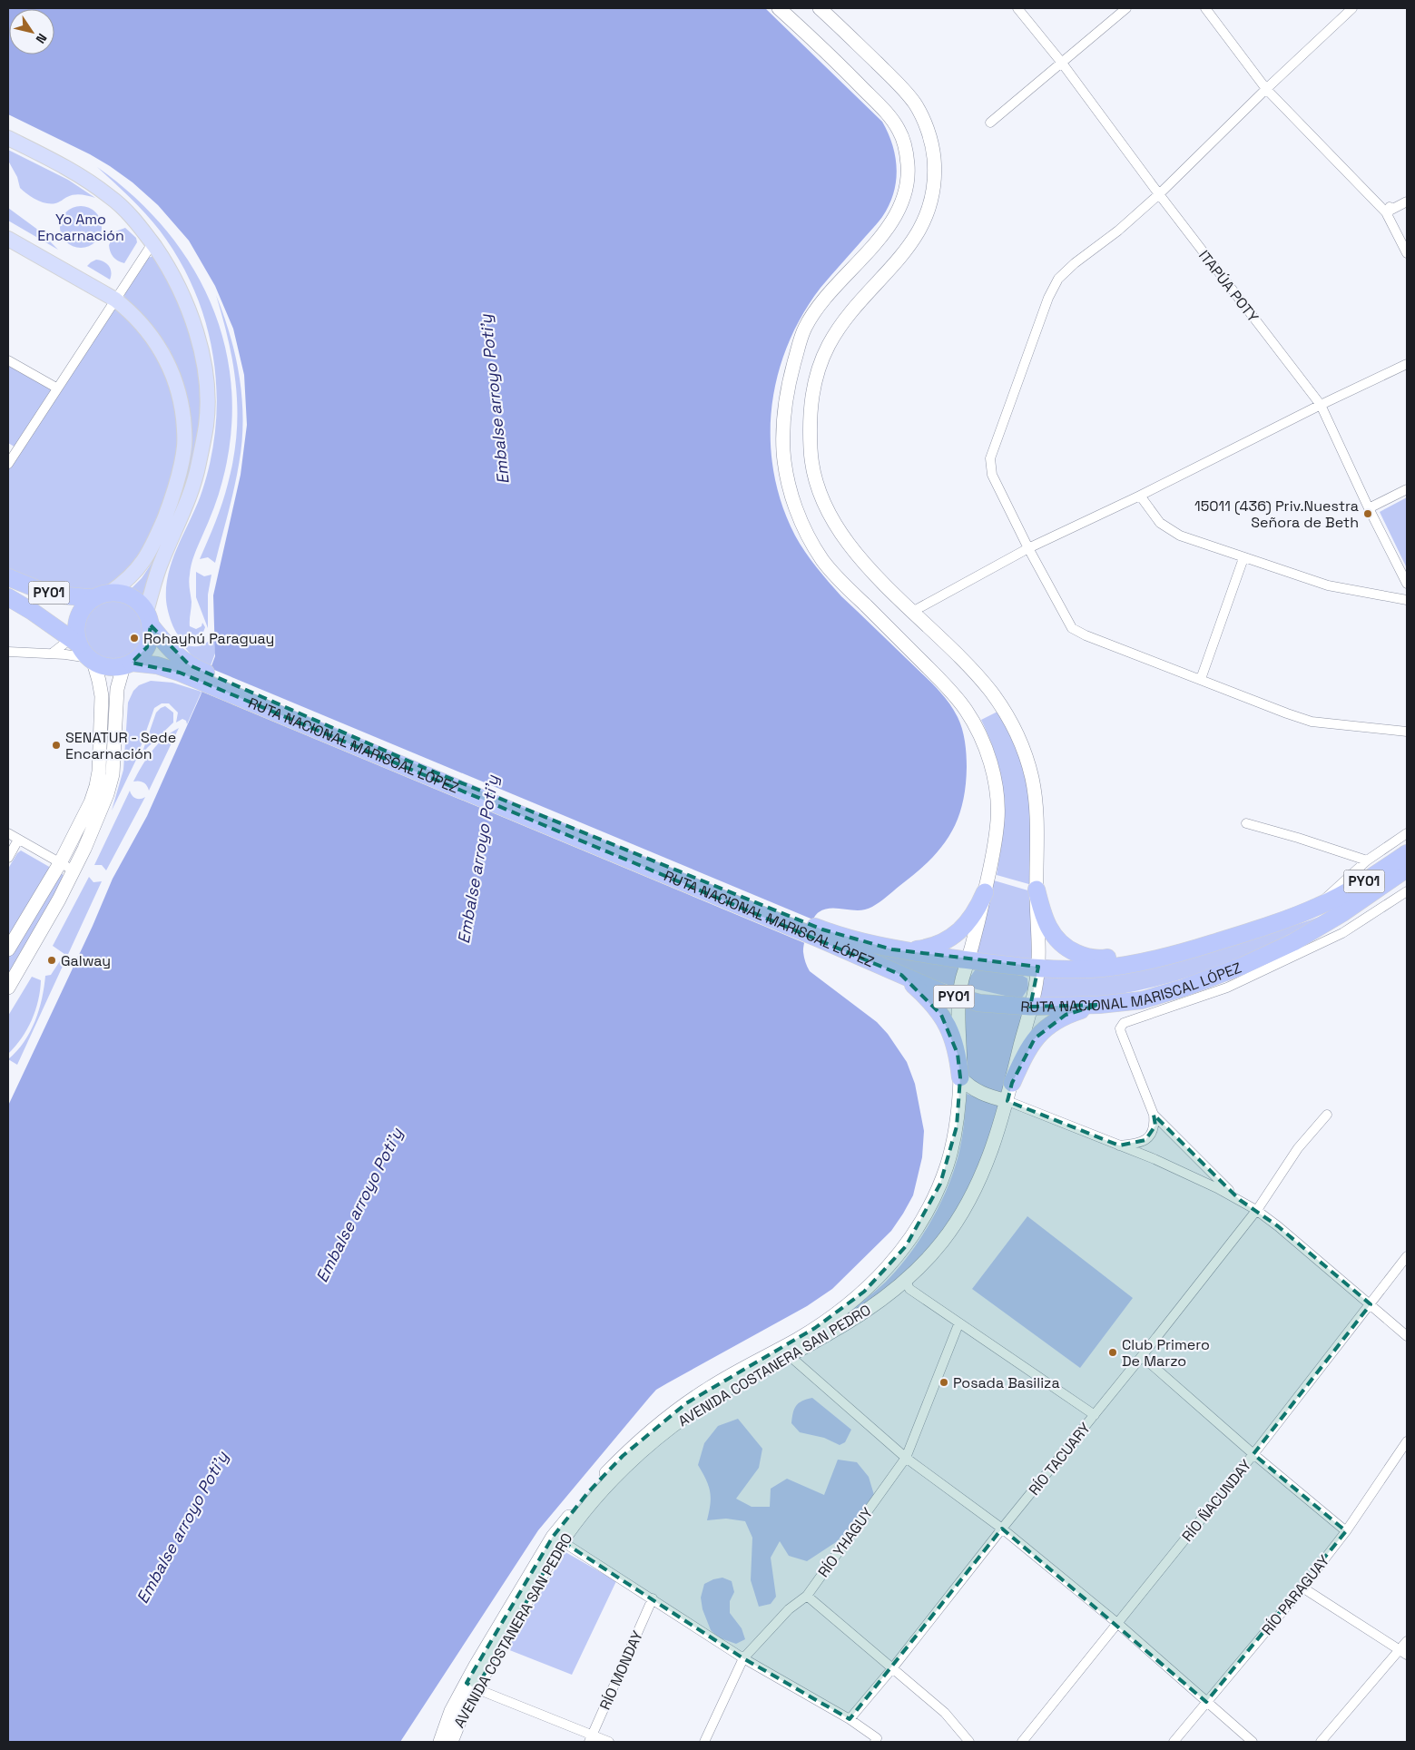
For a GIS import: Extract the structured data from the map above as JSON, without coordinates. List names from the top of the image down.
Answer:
{
  "streets": {
    "highway": ["PY01", "RUTA NACIONAL MARISCAL LÓPEZ"],
    "main road": ["AVENIDA COSTANERA SAN PEDRO"],
    "street": [
      "ITAPÚA POTY",
      "RÍO TACUARY",
      "RÍO ÑACUNDAY",
      "RÍO YHAGUY",
      "RÍO PARAGUAY",
      "RÍO MONDAY"
    ]
  },
  "crossings": [
    ["PY01", "RUTA NACIONAL MARISCAL LÓPEZ"],
    ["RUTA NACIONAL MARISCAL LÓPEZ", "AVENIDA COSTANERA SAN PEDRO"]
  ],
  "water": ["Embalse arroyo Poti'y"],
  "parks": ["Yo Amo Encarnación"],
  "places": [
    "15011 (436) Priv.Nuestra Señora de Beth",
    "Rohayhú Paraguay",
    "SENATUR - Sede Encarnación",
    "Galway",
    "Club Primero De Marzo",
    "Posada Basiliza"
  ],
  "north": "bottom right"
}
